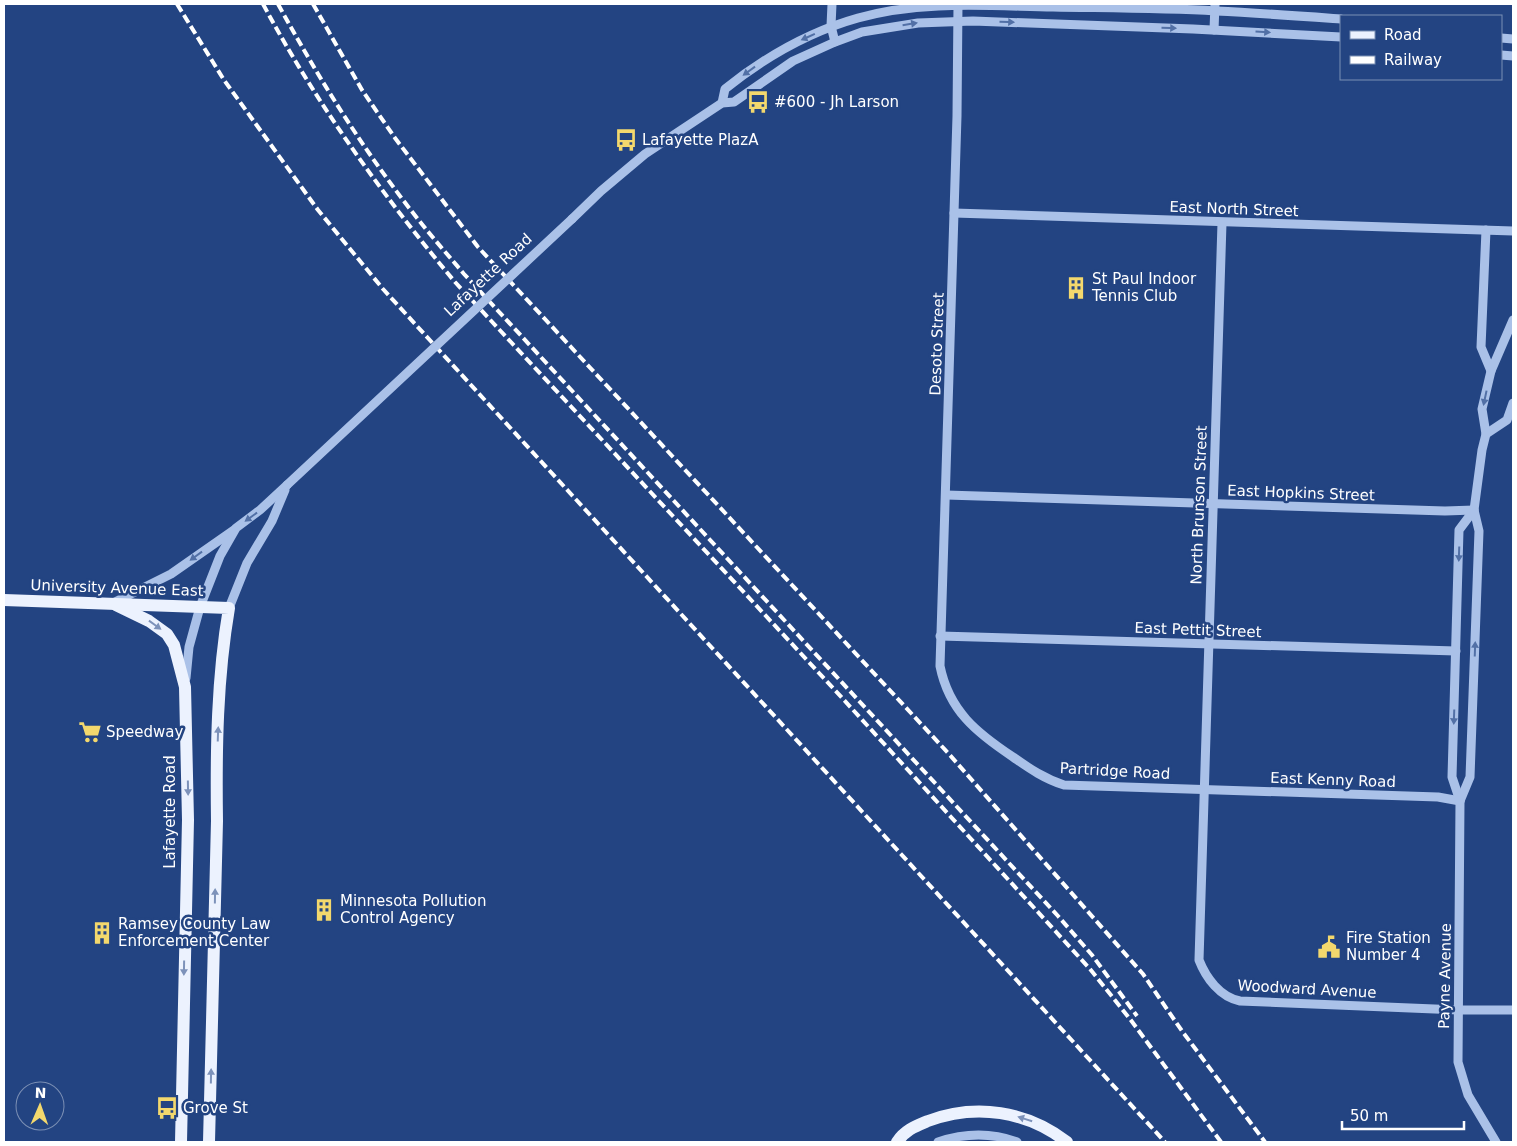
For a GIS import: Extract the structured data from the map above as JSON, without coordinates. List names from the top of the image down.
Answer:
{
  "streets": {
    "main road": ["Lafayette Road", "University Avenue East"],
    "street": [
      "East North Street",
      "Desoto Street",
      "East Hopkins Street",
      "North Brunson Street",
      "East Pettit Street",
      "Partridge Road",
      "East Kenny Road",
      "Payne Avenue",
      "Woodward Avenue"
    ]
  },
  "crossings": [
    ["East North Street", "Desoto Street"],
    ["East North Street", "North Brunson Street"],
    ["Lafayette Road", "Desoto Street"],
    ["Lafayette Road", "University Avenue East"],
    ["Desoto Street", "East Hopkins Street"],
    ["Desoto Street", "East Pettit Street"],
    ["Desoto Street", "Partridge Road"],
    ["East Hopkins Street", "North Brunson Street"],
    ["East Hopkins Street", "Payne Avenue"],
    ["North Brunson Street", "East Pettit Street"],
    ["North Brunson Street", "Partridge Road"],
    ["North Brunson Street", "East Kenny Road"],
    ["North Brunson Street", "Woodward Avenue"],
    ["East Pettit Street", "Payne Avenue"],
    ["Partridge Road", "East Kenny Road"],
    ["Partridge Road", "Woodward Avenue"],
    ["East Kenny Road", "Payne Avenue"],
    ["East Kenny Road", "Woodward Avenue"],
    ["Payne Avenue", "Woodward Avenue"]
  ],
  "places": {
    "bus stop": ["#600 - Jh Larson", "Lafayette PlazA", "Grove St"],
    "building": ["St Paul Indoor Tennis Club", "Minnesota Pollution Control Agency", "Ramsey County Law Enforcement Center"],
    "supermarket": ["Speedway"],
    "public building": ["Fire Station Number 4"]
  },
  "legend": ["Road", "Railway"],
  "scale_bar": "50 m",
  "north": "top"
}
